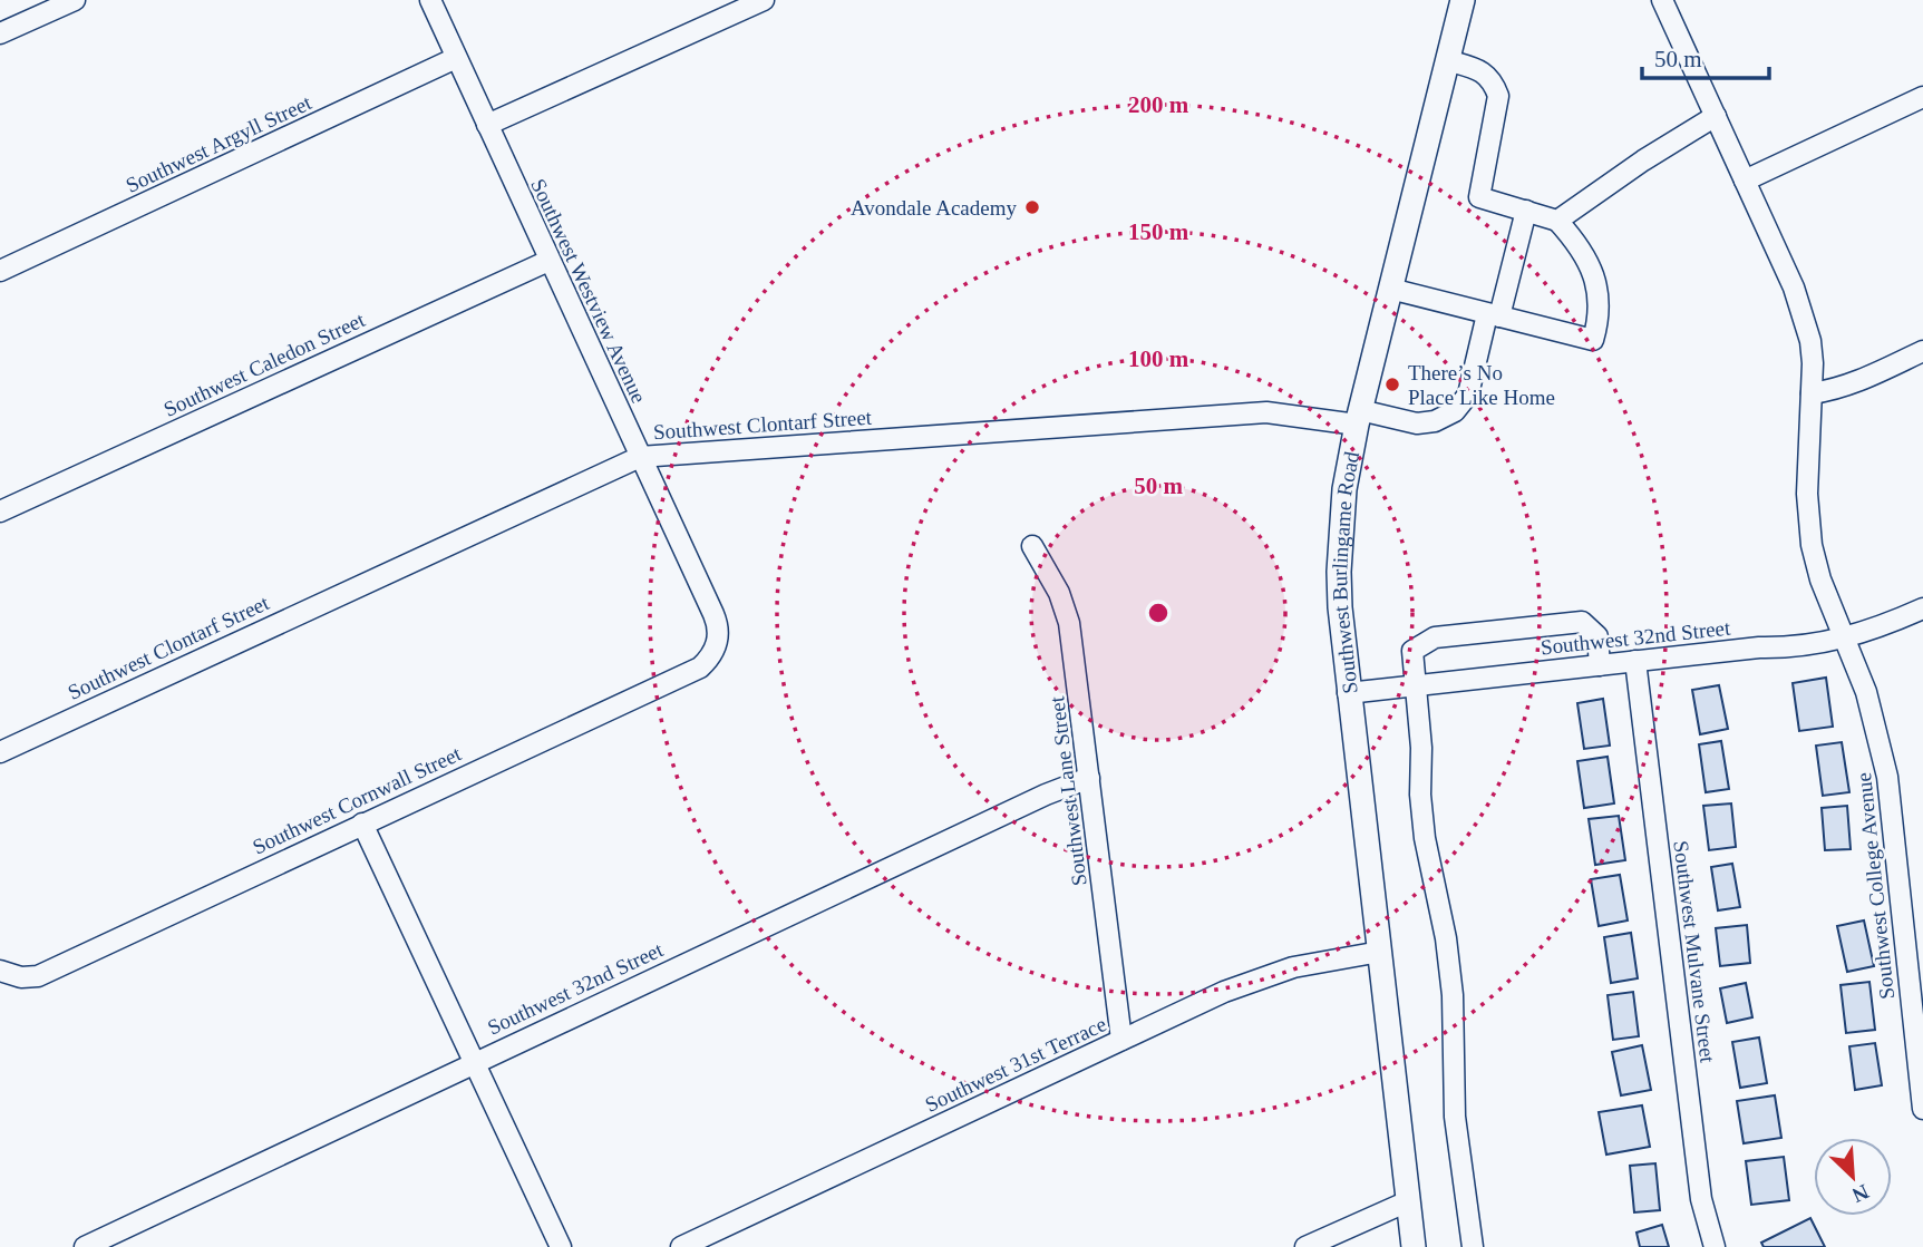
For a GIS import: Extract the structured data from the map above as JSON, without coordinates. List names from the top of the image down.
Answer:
{
  "streets": {
    "main road": ["Southwest Burlingame Road"],
    "street": [
      "Southwest Argyll Street",
      "Southwest Westview Avenue",
      "Southwest Caledon Street",
      "Southwest Clontarf Street",
      "Southwest 32nd Street",
      "Southwest Lane Street",
      "Southwest Cornwall Street",
      "Southwest College Avenue",
      "Southwest Mulvane Street",
      "Southwest 31st Terrace"
    ]
  },
  "crossings": [
    ["Southwest Argyll Street", "Southwest Westview Avenue"],
    ["Southwest Westview Avenue", "Southwest Caledon Street"],
    ["Southwest Westview Avenue", "Southwest Clontarf Street"],
    ["Southwest Westview Avenue", "Southwest Cornwall Street"],
    ["Southwest Clontarf Street", "Southwest Burlingame Road"],
    ["Southwest Burlingame Road", "Southwest 32nd Street"],
    ["Southwest Burlingame Road", "Southwest 31st Terrace"],
    ["Southwest 32nd Street", "Southwest Lane Street"],
    ["Southwest 32nd Street", "Southwest College Avenue"],
    ["Southwest 32nd Street", "Southwest Mulvane Street"],
    ["Southwest Lane Street", "Southwest 31st Terrace"]
  ],
  "places": ["Avondale Academy", "There’s No Place Like Home"],
  "scale_bar": "50 m",
  "north": "bottom right",
  "rings": [
    "200 m",
    "150 m",
    "100 m",
    "50 m"
  ]
}
